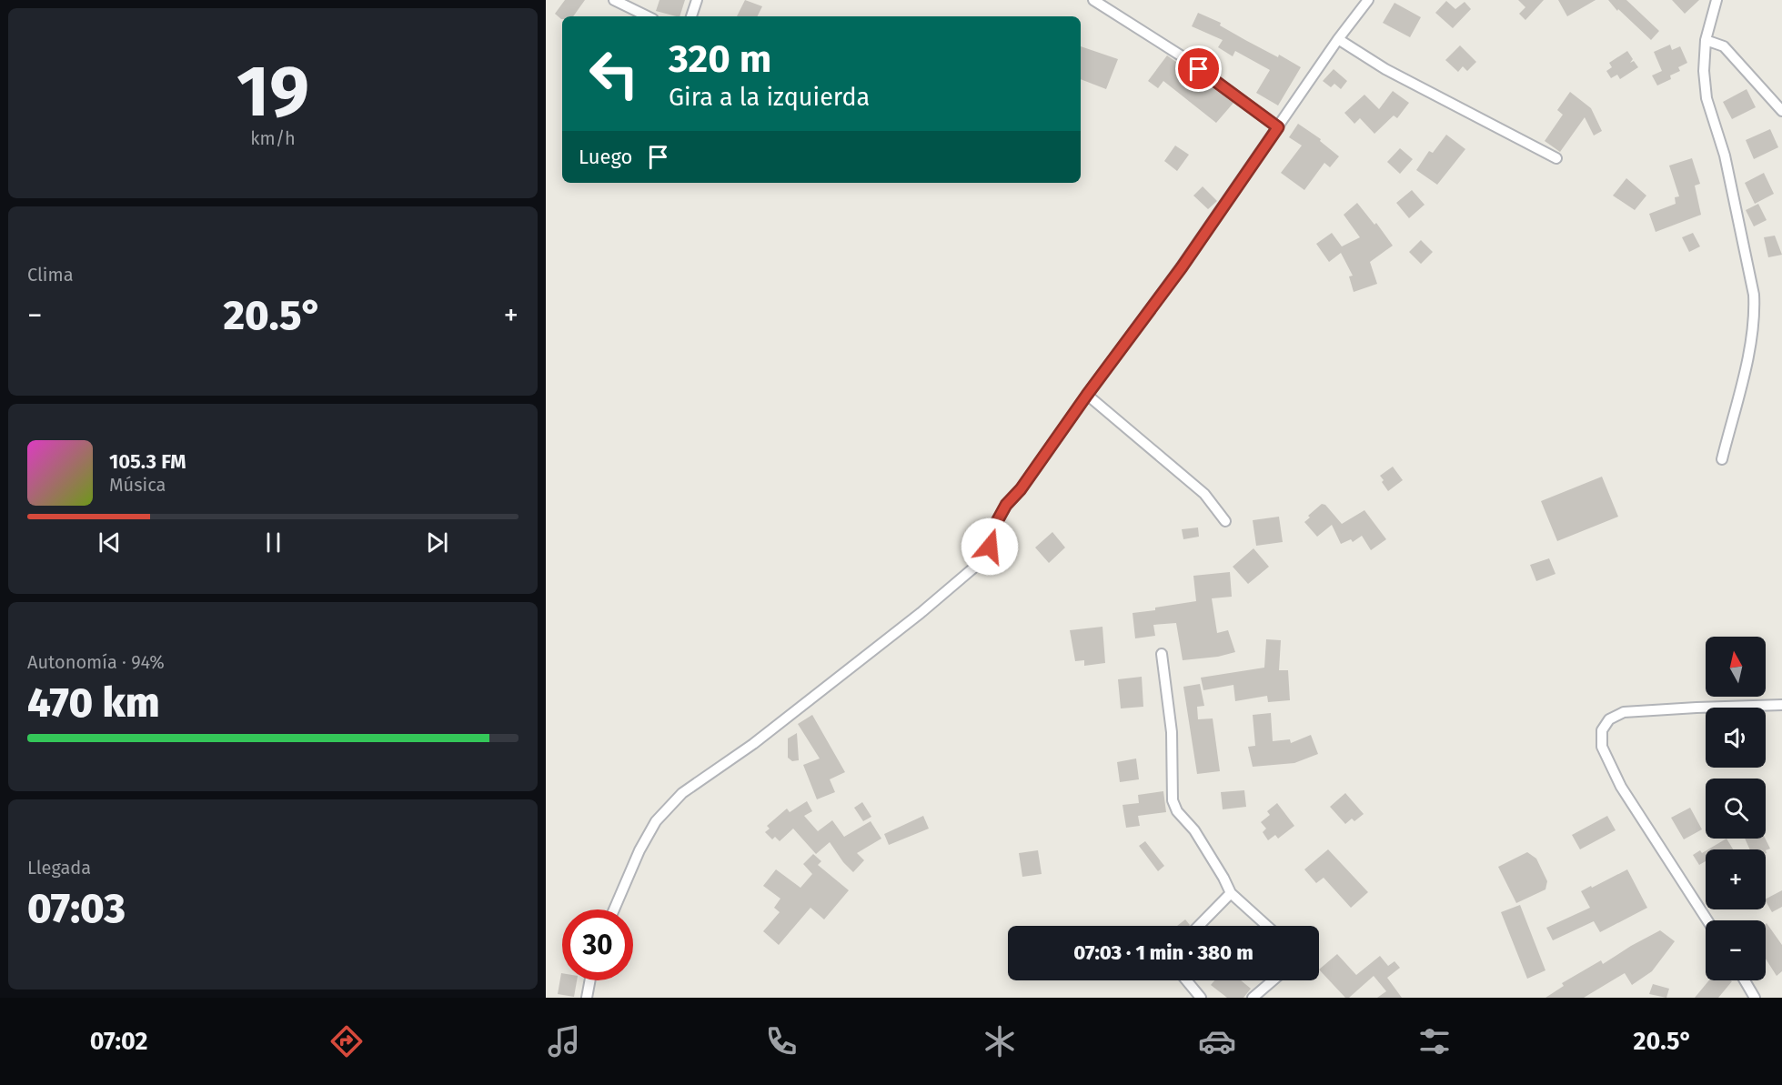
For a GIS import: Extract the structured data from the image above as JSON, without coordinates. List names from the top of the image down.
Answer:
{
  "north": "top",
  "page": {
    "tile": [
      ["19", "km/h"],
      "Clima",
      ["Autonomía · 94%", "470 km"],
      ["Llegada", "07:03"]
    ],
    "turn": ["320 m", "Gira a la izquierda"],
    "then": "Luego",
    "heat": ["−", "20.5°", "+"],
    "song": ["105.3 FM", "Música"],
    "map_buttons": ["+", "−"],
    "limit": "30",
    "trip": "07:03 · 1 min · 380 m",
    "tabs": ["07:02", "20.5°"]
  }
}
